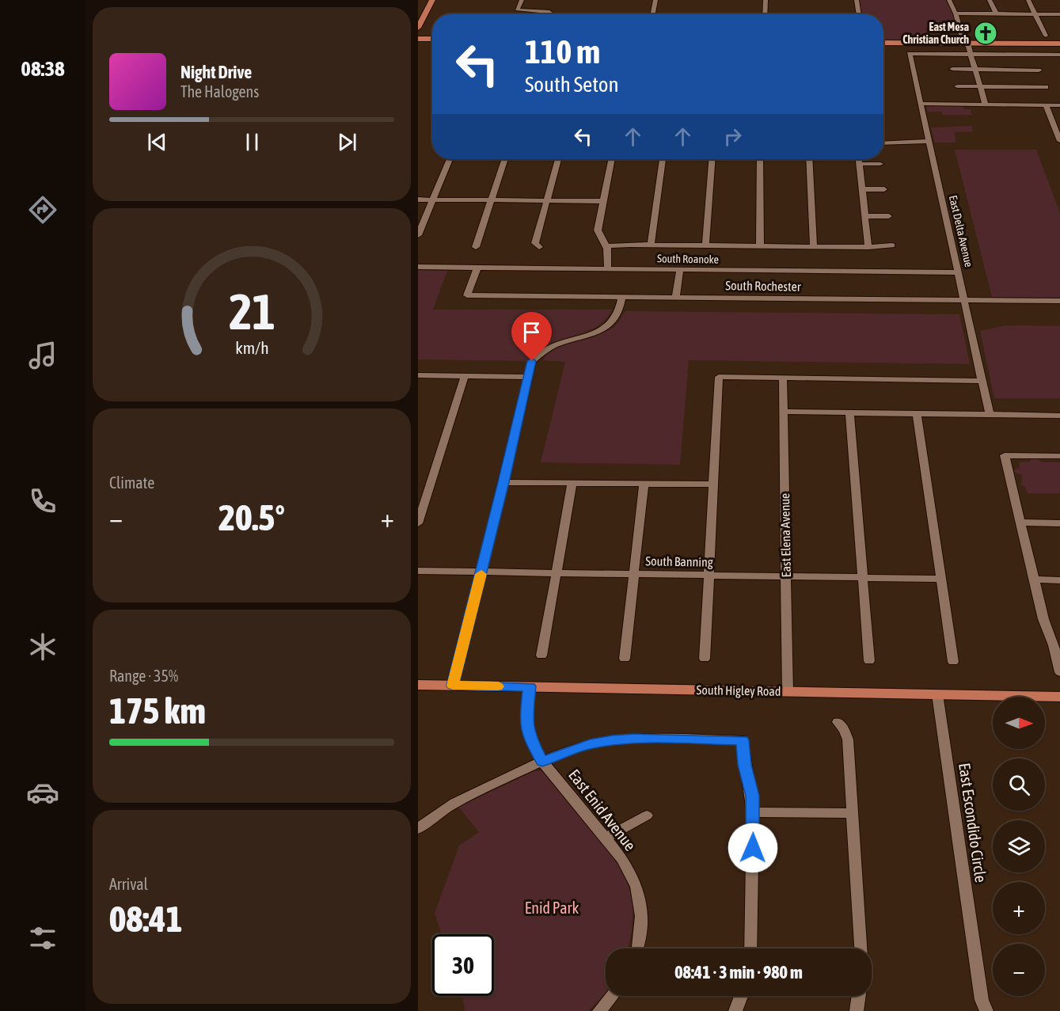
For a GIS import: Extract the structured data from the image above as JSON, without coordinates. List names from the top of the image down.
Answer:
{
  "streets": {
    "main road": ["South Higley Road"],
    "street": [
      "East Delta Avenue",
      "South Roanoke",
      "South Rochester",
      "East Elena Avenue",
      "South Banning",
      "East Enid Avenue",
      "East Escondido Circle"
    ]
  },
  "crossings": [
    ["East Delta Avenue", "South Roanoke"],
    ["East Delta Avenue", "South Rochester"],
    ["South Roanoke", "South Rochester"],
    ["East Elena Avenue", "South Banning"],
    ["East Elena Avenue", "South Higley Road"],
    ["South Higley Road", "East Enid Avenue"],
    ["South Higley Road", "East Escondido Circle"]
  ],
  "parks": ["Enid Park"],
  "places": {
    "church": ["East Mesa Christian Church"]
  },
  "north": "right",
  "page": {
    "tabs": "08:38",
    "turn": ["110 m", "South Seton"],
    "song": ["Night Drive", "The Halogens"],
    "tile": [
      "Climate",
      ["Range · 35%", "175 km"],
      ["Arrival", "08:41"]
    ],
    "heat": ["−", "20.5°", "+"],
    "map_buttons": ["+", "−"],
    "limit": "30",
    "trip": "08:41 · 3 min · 980 m",
    "gauge": ["21", "km/h"]
  }
}
